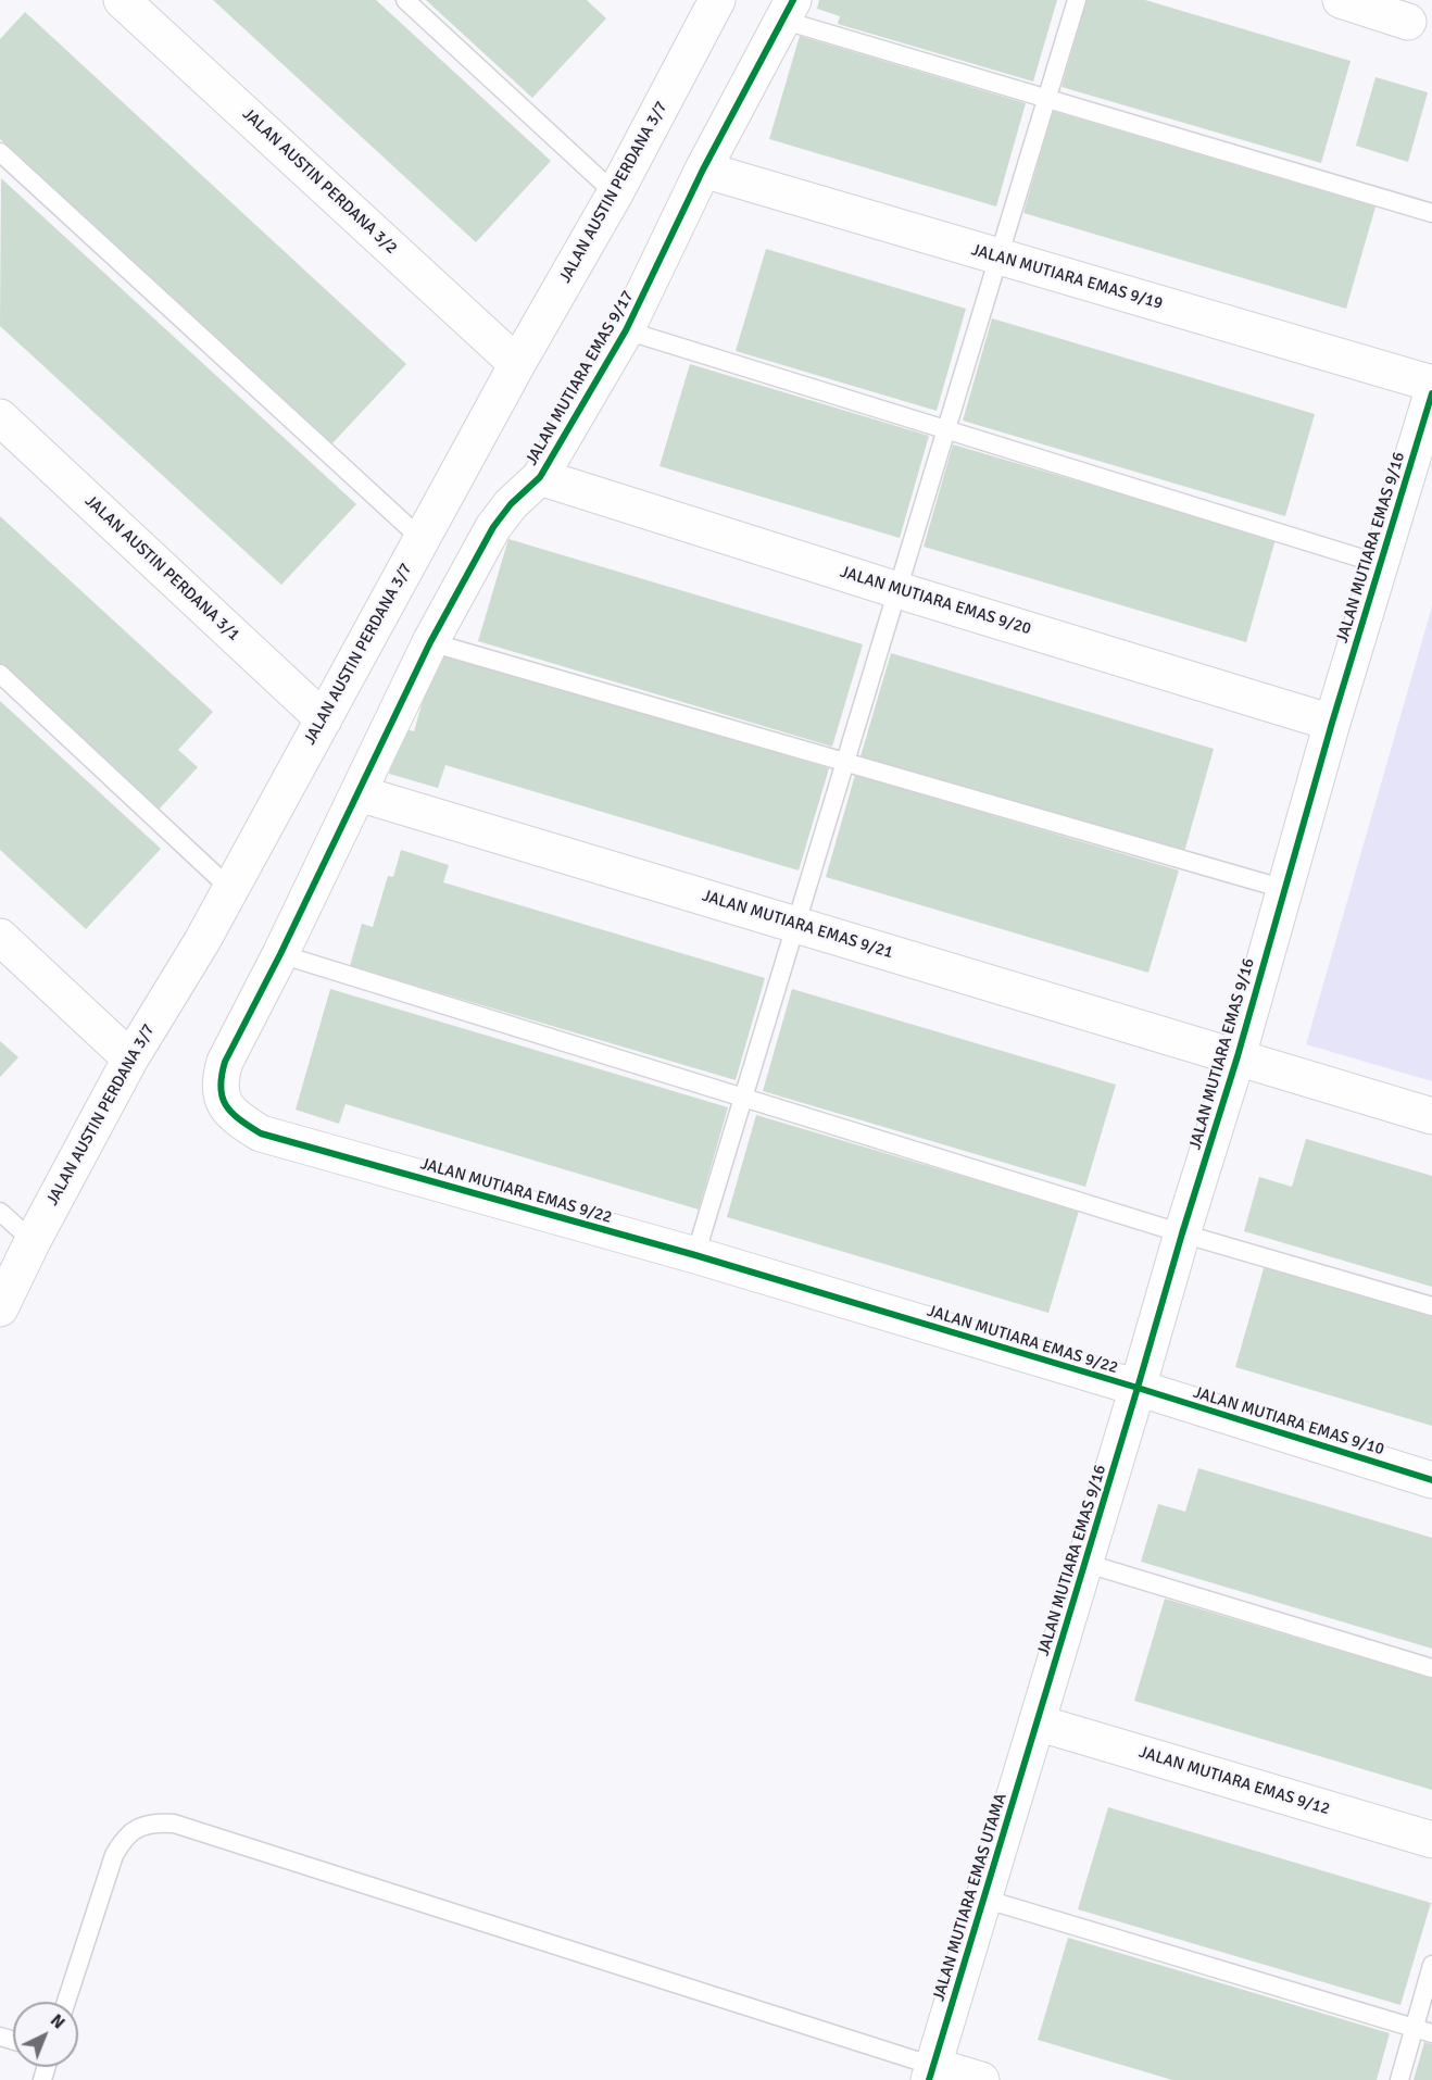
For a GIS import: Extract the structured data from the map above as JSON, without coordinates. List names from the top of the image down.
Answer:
{
  "streets": {
    "street": [
      "JALAN AUSTIN PERDANA 3/2",
      "JALAN AUSTIN PERDANA 3/7",
      "JALAN MUTIARA EMAS 9/19",
      "JALAN MUTIARA EMAS 9/17",
      "JALAN MUTIARA EMAS 9/16",
      "JALAN AUSTIN PERDANA 3/1",
      "JALAN MUTIARA EMAS 9/20",
      "JALAN MUTIARA EMAS 9/21",
      "JALAN MUTIARA EMAS 9/22",
      "JALAN MUTIARA EMAS 9/10",
      "JALAN MUTIARA EMAS 9/12",
      "JALAN MUTIARA EMAS UTAMA"
    ]
  },
  "crossings": [
    ["JALAN AUSTIN PERDANA 3/2", "JALAN AUSTIN PERDANA 3/7"],
    ["JALAN AUSTIN PERDANA 3/7", "JALAN AUSTIN PERDANA 3/1"],
    ["JALAN MUTIARA EMAS 9/19", "JALAN MUTIARA EMAS 9/17"],
    ["JALAN MUTIARA EMAS 9/17", "JALAN MUTIARA EMAS 9/20"],
    ["JALAN MUTIARA EMAS 9/17", "JALAN MUTIARA EMAS 9/21"],
    ["JALAN MUTIARA EMAS 9/17", "JALAN MUTIARA EMAS 9/22"],
    ["JALAN MUTIARA EMAS 9/16", "JALAN MUTIARA EMAS 9/20"],
    ["JALAN MUTIARA EMAS 9/16", "JALAN MUTIARA EMAS 9/21"],
    ["JALAN MUTIARA EMAS 9/16", "JALAN MUTIARA EMAS 9/22"],
    ["JALAN MUTIARA EMAS 9/16", "JALAN MUTIARA EMAS 9/10"],
    ["JALAN MUTIARA EMAS 9/16", "JALAN MUTIARA EMAS 9/12"],
    ["JALAN MUTIARA EMAS 9/16", "JALAN MUTIARA EMAS UTAMA"],
    ["JALAN MUTIARA EMAS 9/21", "JALAN MUTIARA EMAS 9/22"],
    ["JALAN MUTIARA EMAS 9/22", "JALAN MUTIARA EMAS 9/10"],
    ["JALAN MUTIARA EMAS 9/12", "JALAN MUTIARA EMAS UTAMA"]
  ],
  "north": "top right"
}
